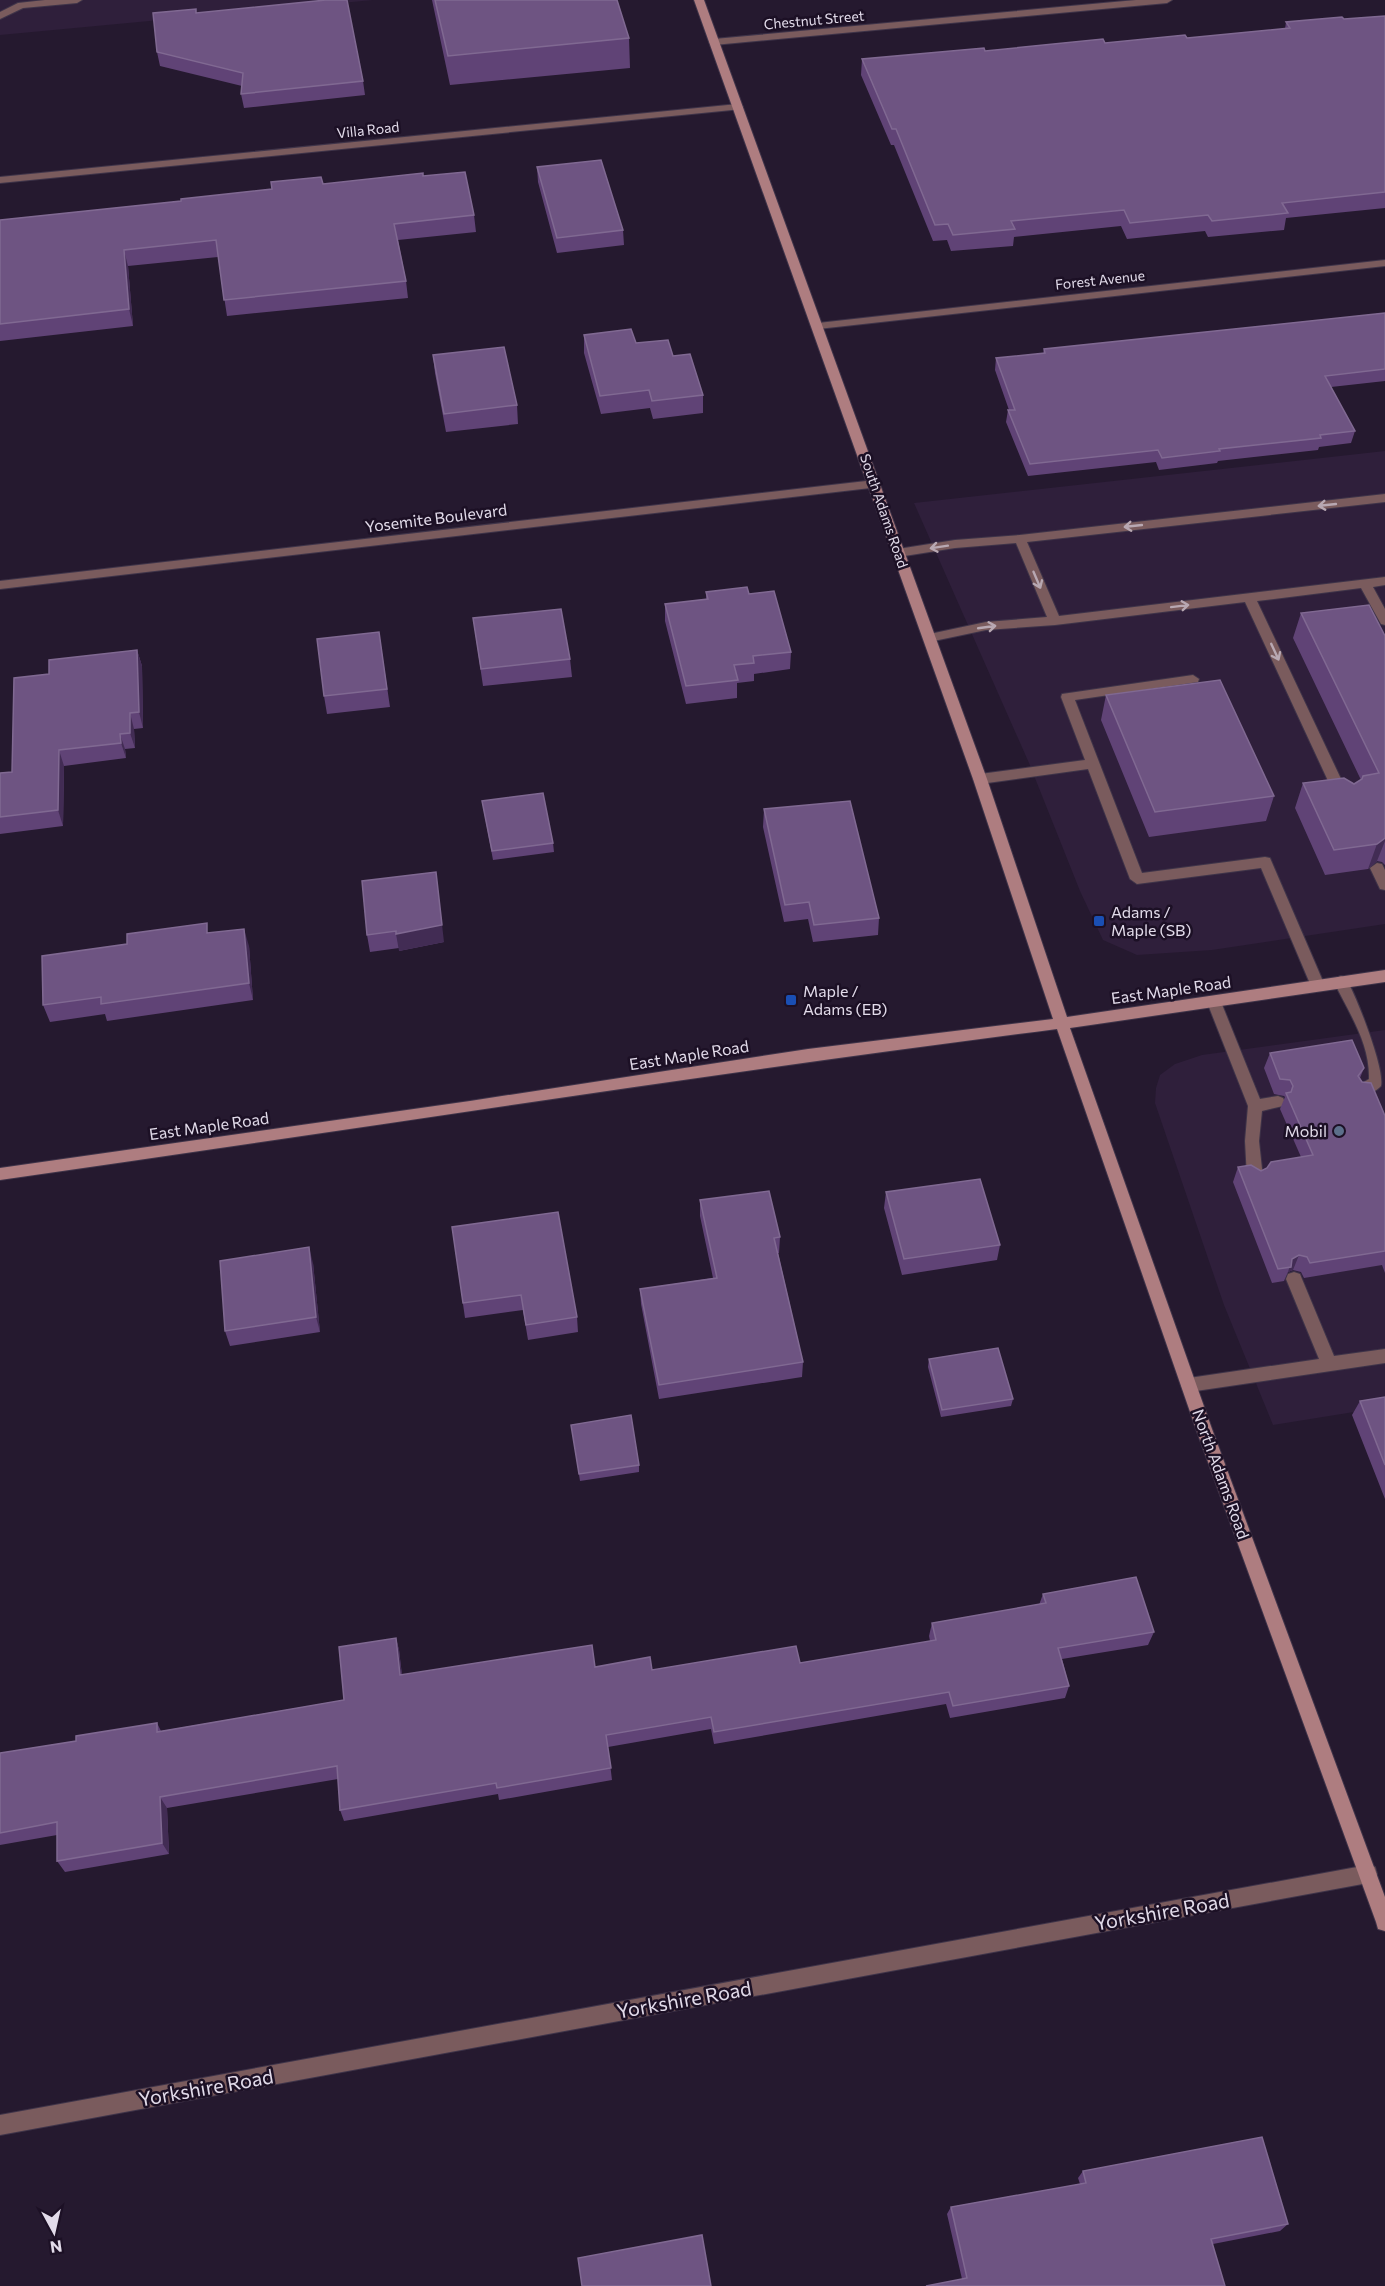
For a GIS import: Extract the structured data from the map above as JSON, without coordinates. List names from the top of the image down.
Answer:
{
  "streets": {
    "main road": ["South Adams Road", "East Maple Road", "North Adams Road"],
    "street": [
      "Chestnut Street",
      "Villa Road",
      "Forest Avenue",
      "Yosemite Boulevard",
      "Yorkshire Road"
    ]
  },
  "crossings": [
    ["Chestnut Street", "South Adams Road"],
    ["Villa Road", "South Adams Road"],
    ["Forest Avenue", "South Adams Road"],
    ["South Adams Road", "Yosemite Boulevard"],
    ["South Adams Road", "East Maple Road"],
    ["South Adams Road", "North Adams Road"],
    ["East Maple Road", "North Adams Road"],
    ["North Adams Road", "Yorkshire Road"]
  ],
  "places": {
    "transit": ["Adams / Maple (SB)", "Maple / Adams (EB)"],
    "other": ["Mobil"]
  },
  "north": "bottom"
}
